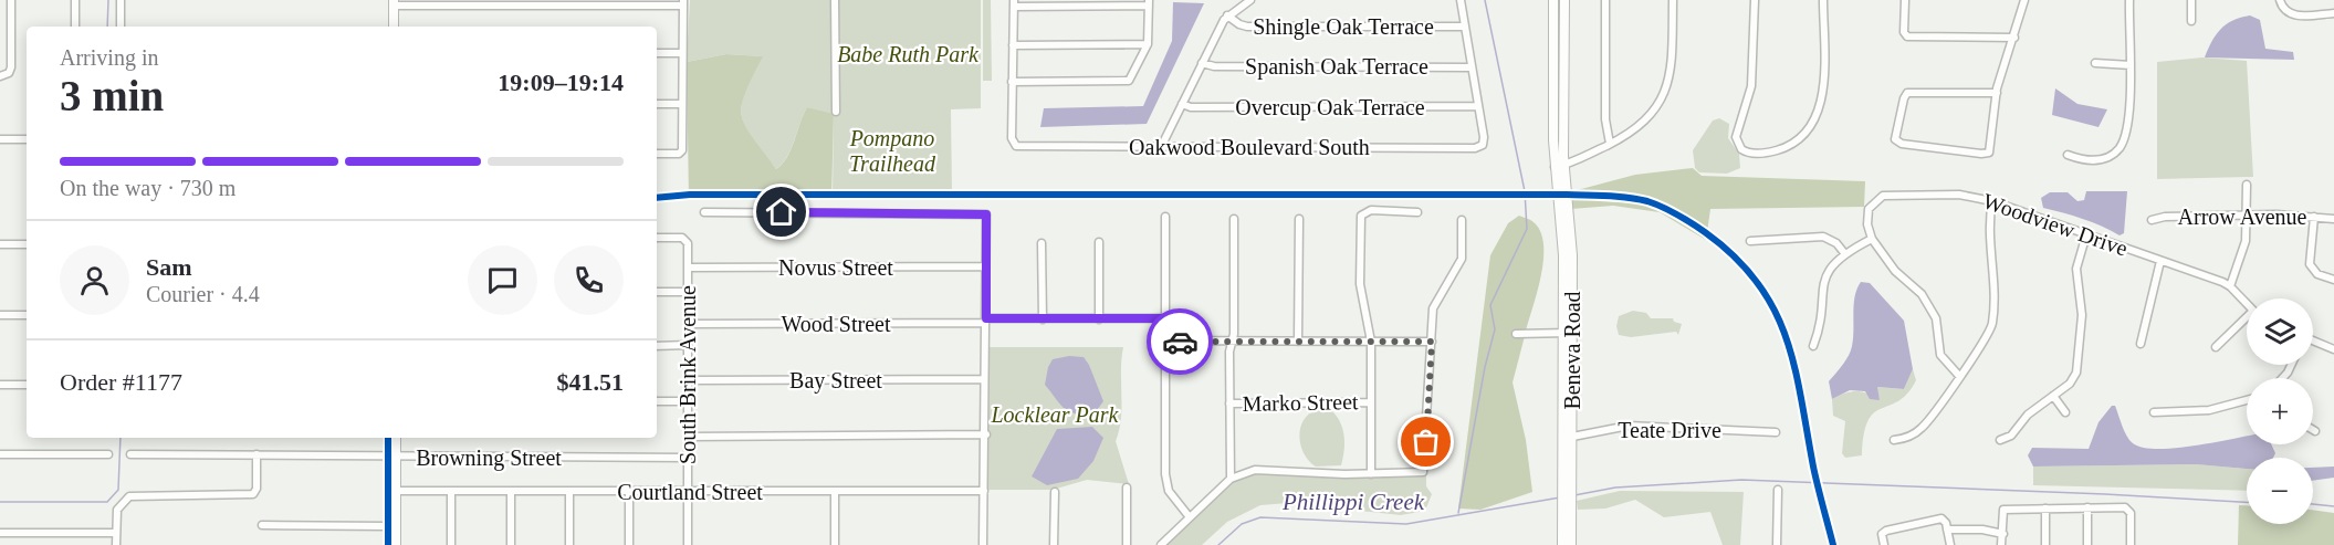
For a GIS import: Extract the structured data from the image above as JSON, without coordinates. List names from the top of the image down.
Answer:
{
  "streets": {
    "main road": ["Beneva Road"],
    "street": [
      "Shingle Oak Terrace",
      "Spanish Oak Terrace",
      "Overcup Oak Terrace",
      "Oakwood Boulevard South",
      "Arrow Avenue",
      "Woodview Drive",
      "Novus Street",
      "Wood Street",
      "South Brink Avenue",
      "Bay Street",
      "Marko Street",
      "Teate Drive",
      "Browning Street",
      "Courtland Street"
    ]
  },
  "crossings": [
    ["Overcup Oak Terrace", "Oakwood Boulevard South"],
    ["Novus Street", "South Brink Avenue"],
    ["Wood Street", "South Brink Avenue"],
    ["Beneva Road", "Teate Drive"],
    ["South Brink Avenue", "Bay Street"],
    ["South Brink Avenue", "Browning Street"],
    ["South Brink Avenue", "Courtland Street"]
  ],
  "water": ["Phillippi Creek"],
  "parks": ["Babe Ruth Park", "Pompano Trailhead", "Locklear Park"],
  "page": {
    "heading": ["3 min", "Arriving in", "19:09–19:14"],
    "panel": [
      "Sam",
      "Courier · 4.4",
      "Order #1177",
      "$41.51"
    ],
    "bar": "On the way · 730 m",
    "map_buttons": ["+", "−"]
  }
}
